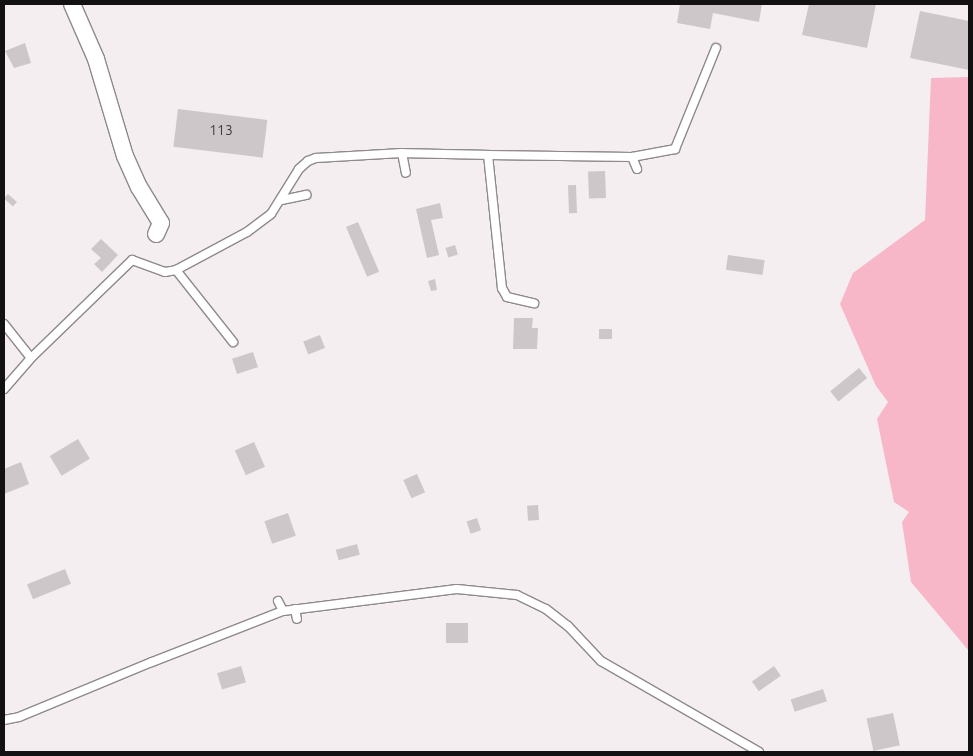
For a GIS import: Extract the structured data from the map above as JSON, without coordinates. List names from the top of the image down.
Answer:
{
  "house_numbers": ["113"]
}
